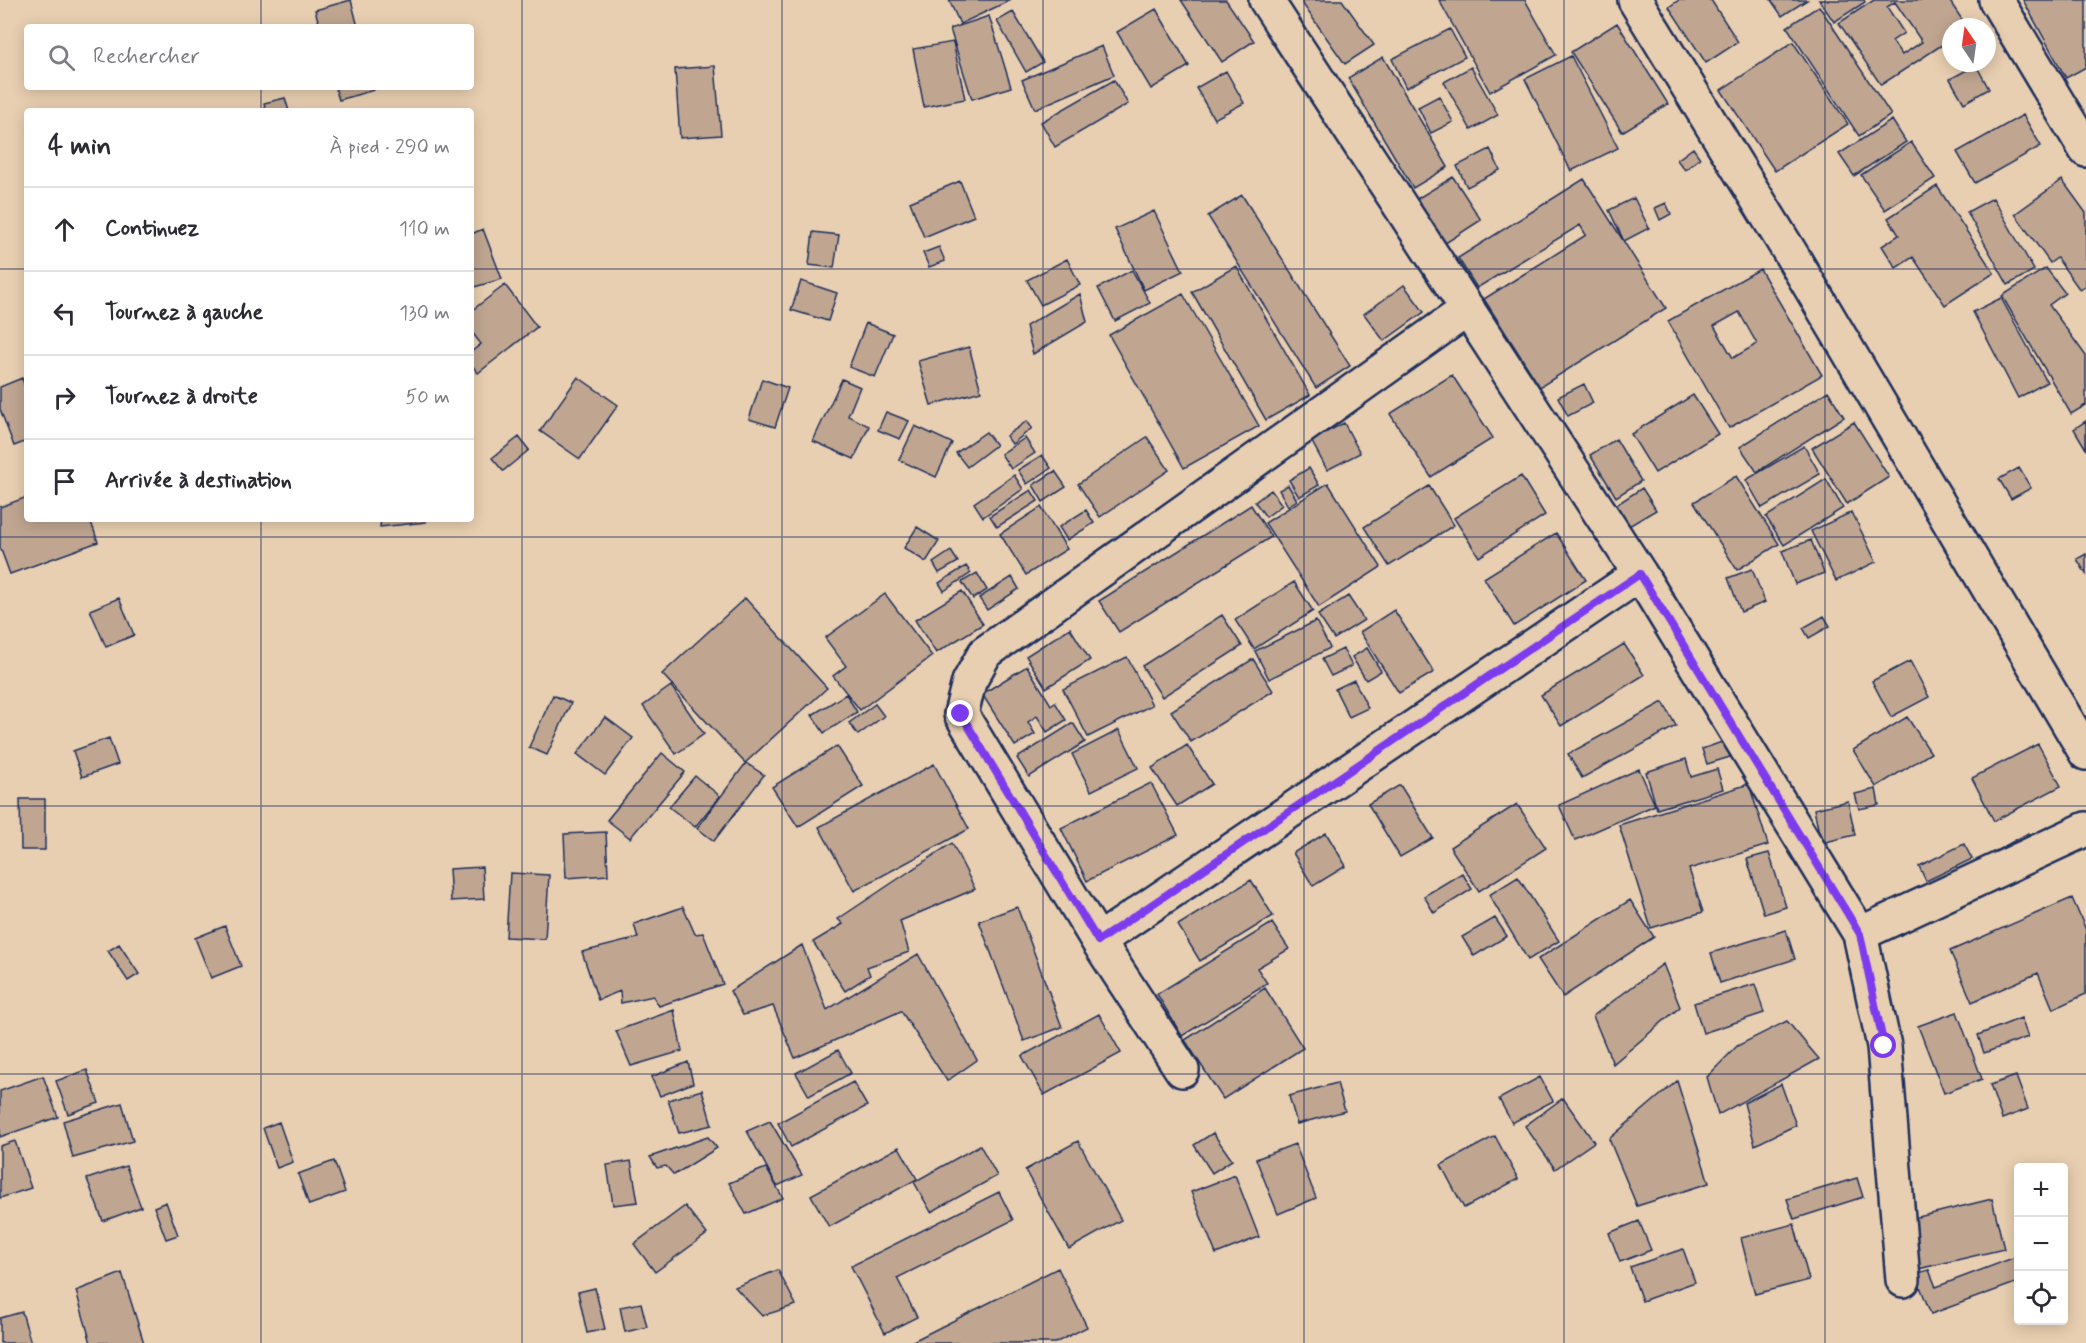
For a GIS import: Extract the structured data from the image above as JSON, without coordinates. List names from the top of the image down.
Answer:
{
  "north": "top",
  "page": {
    "search": "Rechercher",
    "heading": ["4 min", "À pied · 290 m"],
    "list": [
      ["Continuez", "110 m"],
      ["Tournez à gauche", "130 m"],
      ["Tournez à droite", "50 m"],
      "Arrivée à destination"
    ],
    "map_buttons": ["+", "−"]
  }
}
